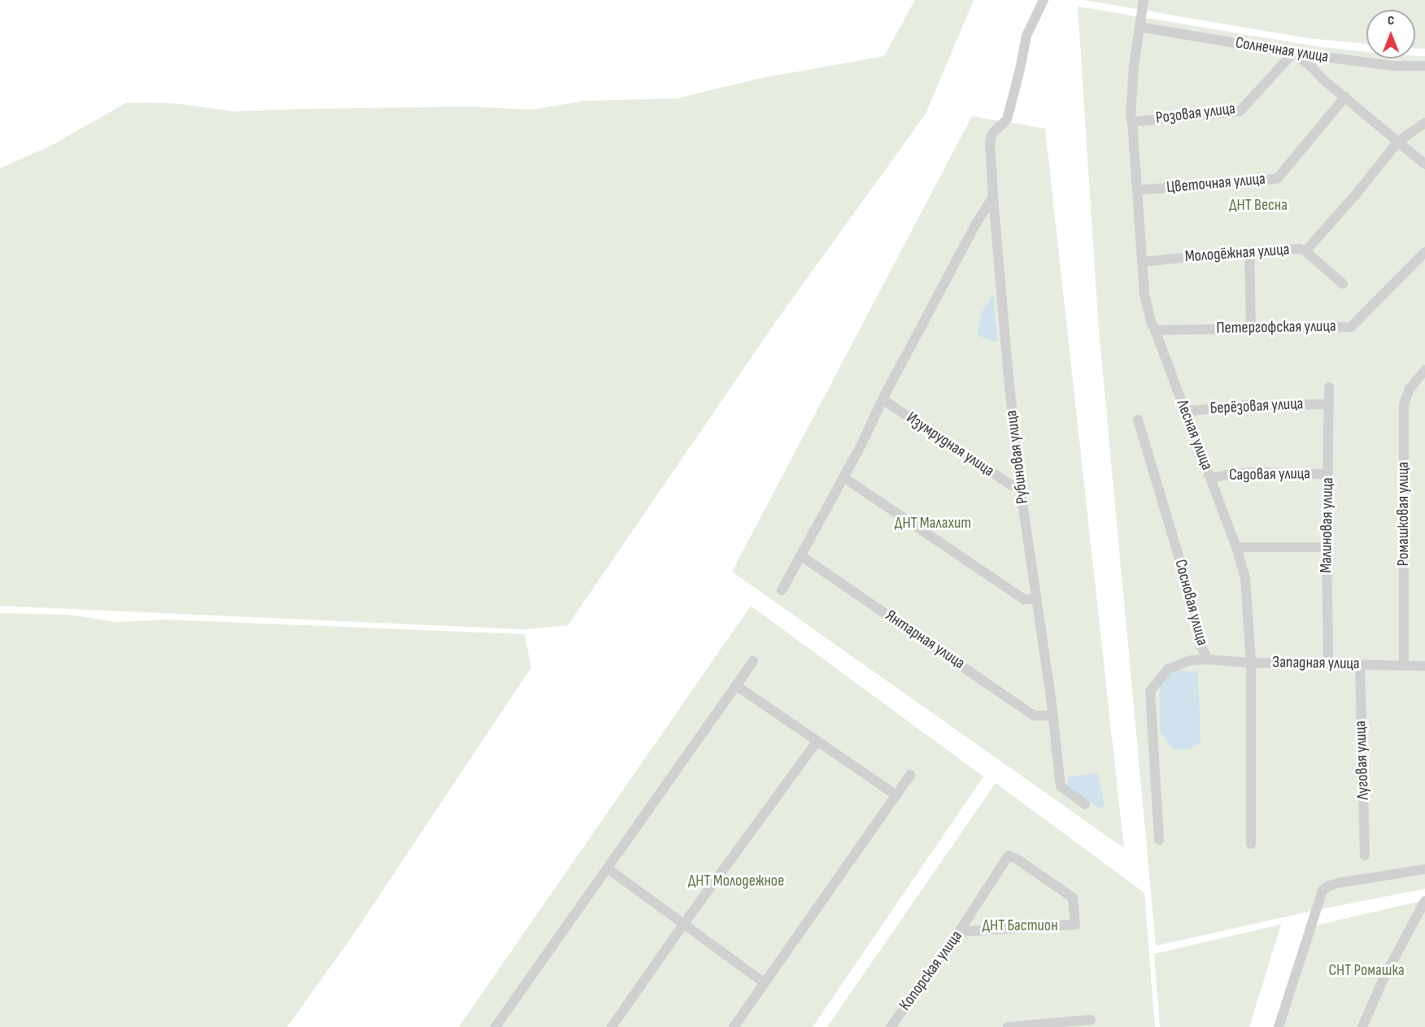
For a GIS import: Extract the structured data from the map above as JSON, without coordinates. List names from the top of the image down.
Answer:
{
  "streets": {
    "street": [
      "Солнечная улица",
      "Розовая улица",
      "Цветочная улица",
      "Молодёжная улица",
      "Петергофская улица",
      "Берёзовая улица",
      "Лесная улица",
      "Изумрудная улица",
      "Рубиновая улица",
      "Садовая улица",
      "Ромашковая улица",
      "Малиновая улица",
      "Сосновая улица",
      "Янтарная улица",
      "Западная улица",
      "Луговая улица",
      "Копорская улица"
    ]
  },
  "crossings": [
    ["Солнечная улица", "Розовая улица"],
    ["Солнечная улица", "Лесная улица"],
    ["Розовая улица", "Лесная улица"],
    ["Цветочная улица", "Лесная улица"],
    ["Молодёжная улица", "Лесная улица"],
    ["Петергофская улица", "Лесная улица"],
    ["Берёзовая улица", "Лесная улица"],
    ["Берёзовая улица", "Малиновая улица"],
    ["Лесная улица", "Садовая улица"],
    ["Лесная улица", "Западная улица"],
    ["Изумрудная улица", "Рубиновая улица"],
    ["Рубиновая улица", "Янтарная улица"],
    ["Садовая улица", "Малиновая улица"],
    ["Ромашковая улица", "Западная улица"],
    ["Малиновая улица", "Западная улица"],
    ["Сосновая улица", "Западная улица"],
    ["Западная улица", "Луговая улица"]
  ],
  "parks": [
    "ДНТ Весна",
    "ДНТ Малахит",
    "ДНТ Молодежное",
    "ДНТ Бастион",
    "СНТ Ромашка"
  ],
  "north": "top"
}
